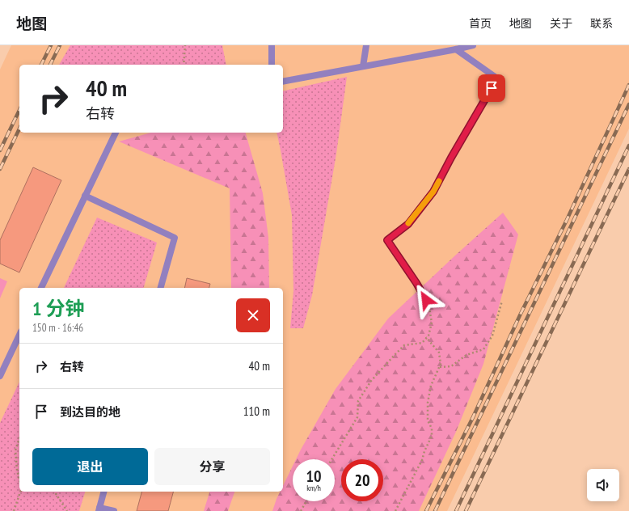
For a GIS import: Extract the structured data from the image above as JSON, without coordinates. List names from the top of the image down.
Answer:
{
  "page": {
    "header": "地图",
    "nav": [
      "首页",
      "地图",
      "关于",
      "联系"
    ],
    "turn": ["40 m", "右转"],
    "heading": ["1 分钟", "150 m · 16:46"],
    "list": [
      {
        "name": "右转",
        "value": "40 m"
      },
      {
        "name": "到达目的地",
        "value": "110 m"
      }
    ],
    "buttons": ["退出", "分享"],
    "speed": "10 km/h",
    "limit": "20"
  }
}
